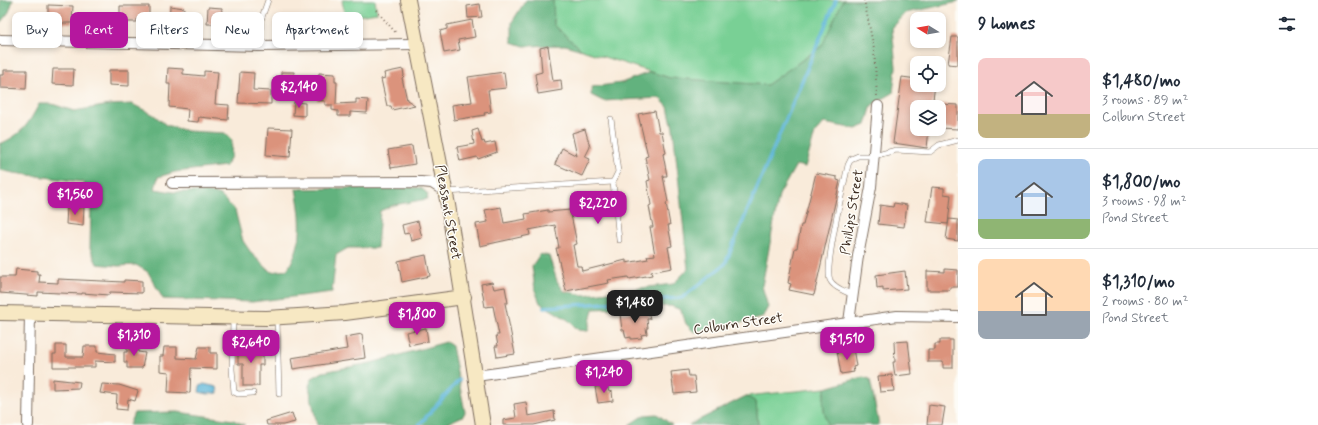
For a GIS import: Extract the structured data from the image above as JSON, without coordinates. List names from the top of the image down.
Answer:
{
  "streets": {
    "street": ["Pleasant Street", "Phillips Street", "Colburn Street"]
  },
  "crossings": [
    ["Pleasant Street", "Colburn Street"],
    ["Phillips Street", "Colburn Street"]
  ],
  "north": "left",
  "page": {
    "heading": "9 homes",
    "chip": [
      "Buy",
      "Rent",
      "Filters",
      "New",
      "Apartment"
    ],
    "list": [
      {
        "name": "$1,480/mo",
        "note": "3 rooms · 89 m² · Colburn Street"
      },
      {
        "name": "$1,800/mo",
        "note": "3 rooms · 98 m² · Pond Street"
      },
      {
        "name": "$1,310/mo",
        "note": "2 rooms · 80 m² · Pond Street"
      }
    ],
    "price": [
      "$2,140",
      "$1,560",
      "$2,220",
      "$1,480",
      "$1,800",
      "$1,310",
      "$1,510",
      "$2,640",
      "$1,240"
    ]
  }
}
